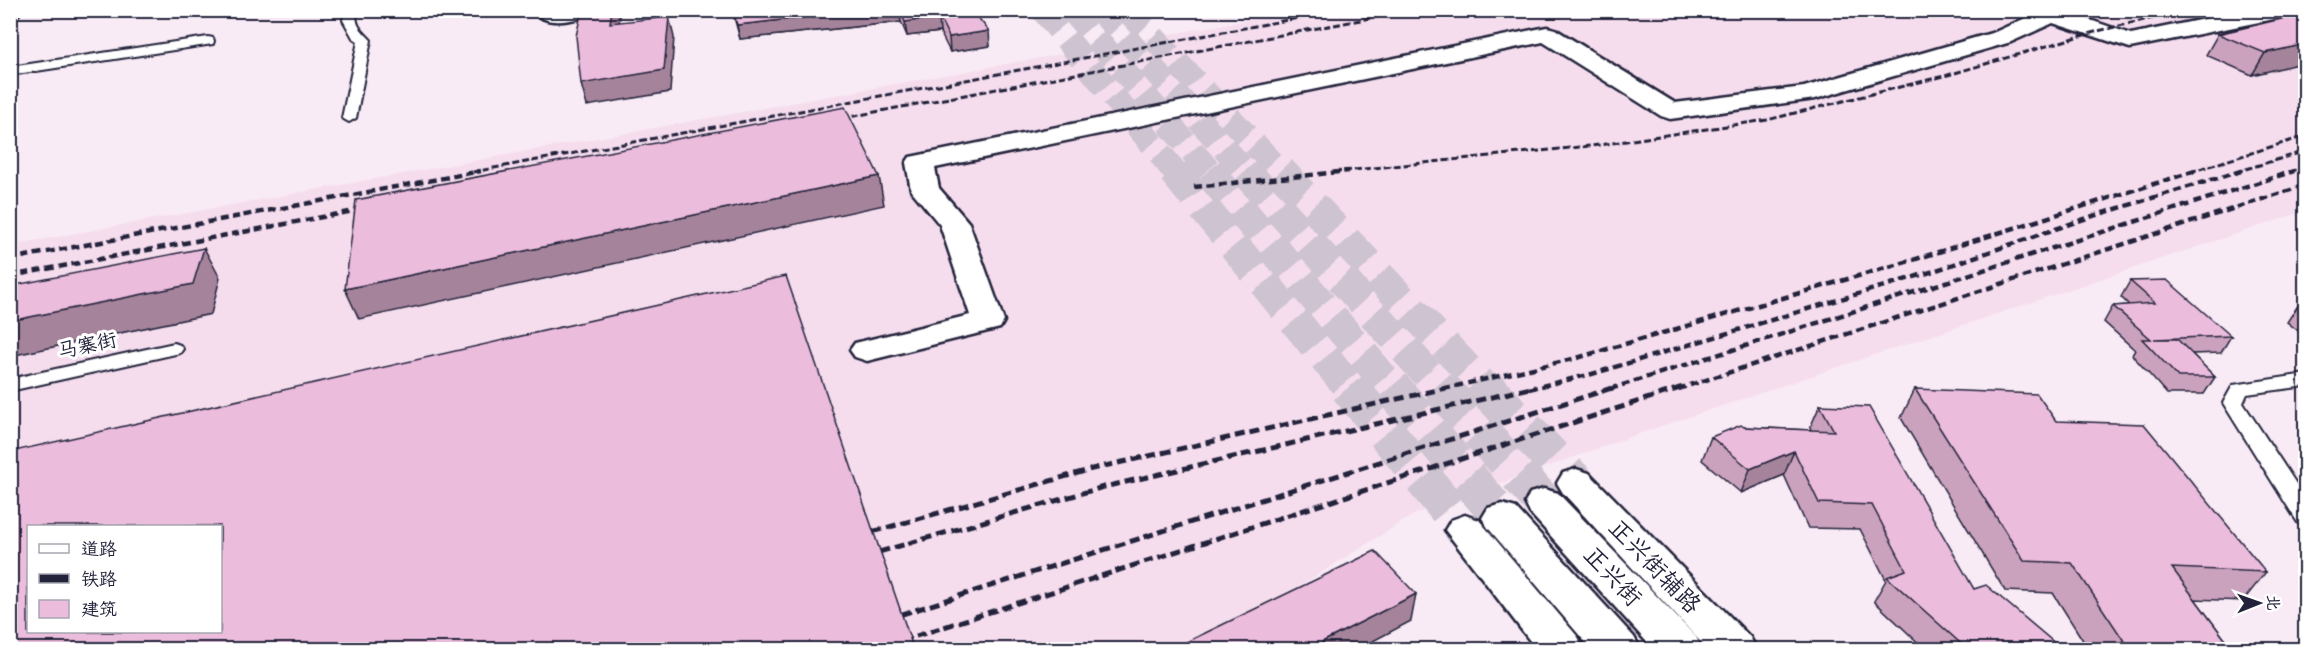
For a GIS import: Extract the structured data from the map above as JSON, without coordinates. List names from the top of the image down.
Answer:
{
  "streets": {
    "street": ["正兴街辅路", "正兴街"],
    "lane": ["马寨街"]
  },
  "crossings": [
    ["正兴街辅路", "正兴街"]
  ],
  "legend": ["道路", "铁路", "建筑"],
  "north": "right"
}
